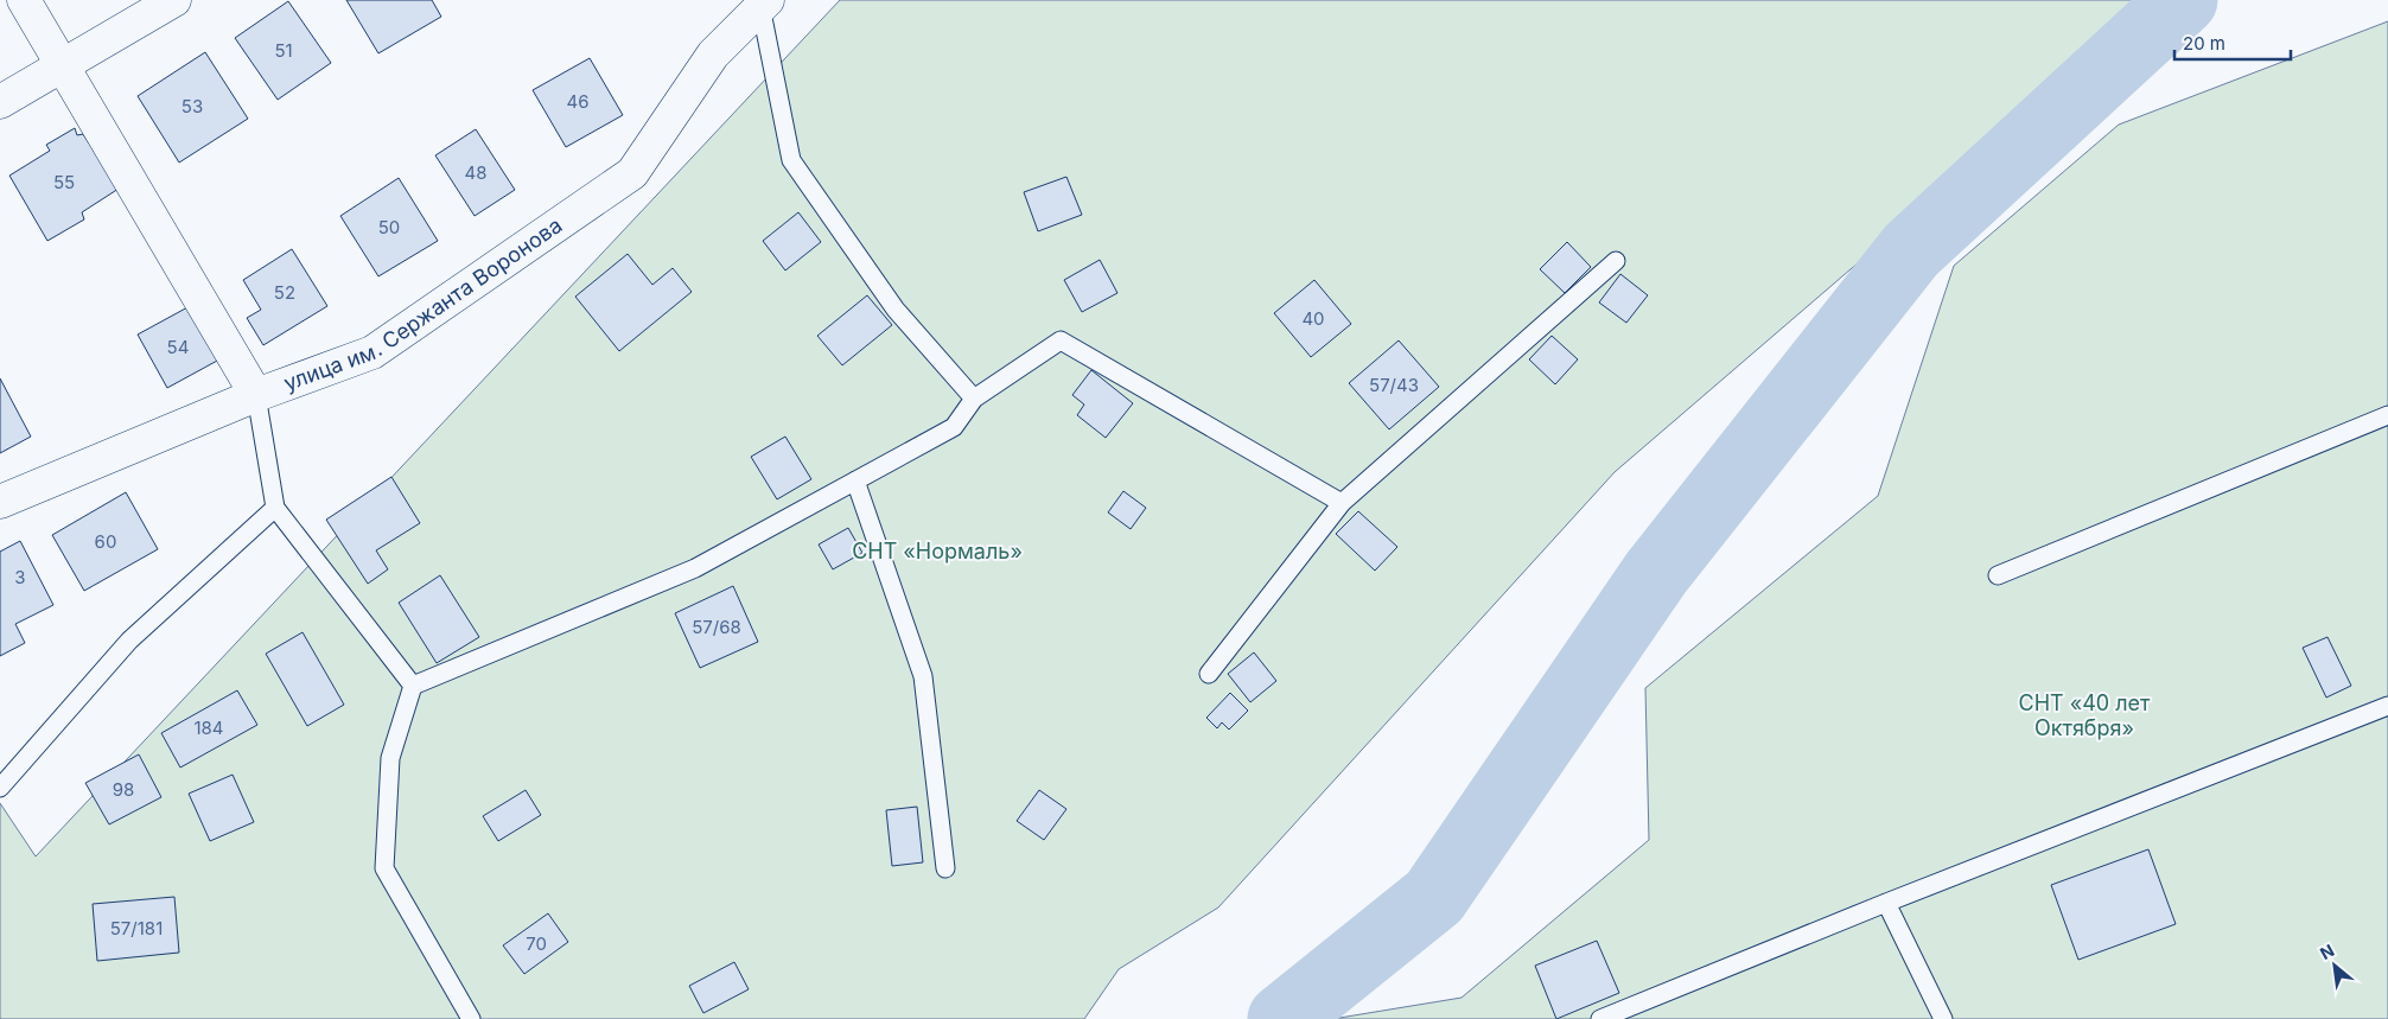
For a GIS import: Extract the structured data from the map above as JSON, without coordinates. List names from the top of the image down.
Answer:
{
  "streets": {
    "street": ["улица им. Сержанта Воронова"]
  },
  "parks": ["СНТ «Нормаль»", "СНТ «40 лет Октября»"],
  "house_numbers": [
    "51",
    "46",
    "53",
    "48",
    "55",
    "50",
    "52",
    "40",
    "54",
    "57/43",
    "60",
    "3",
    "57/68",
    "184",
    "98",
    "57/181",
    "70"
  ],
  "scale_bar": "20 m",
  "north": "top left"
}
